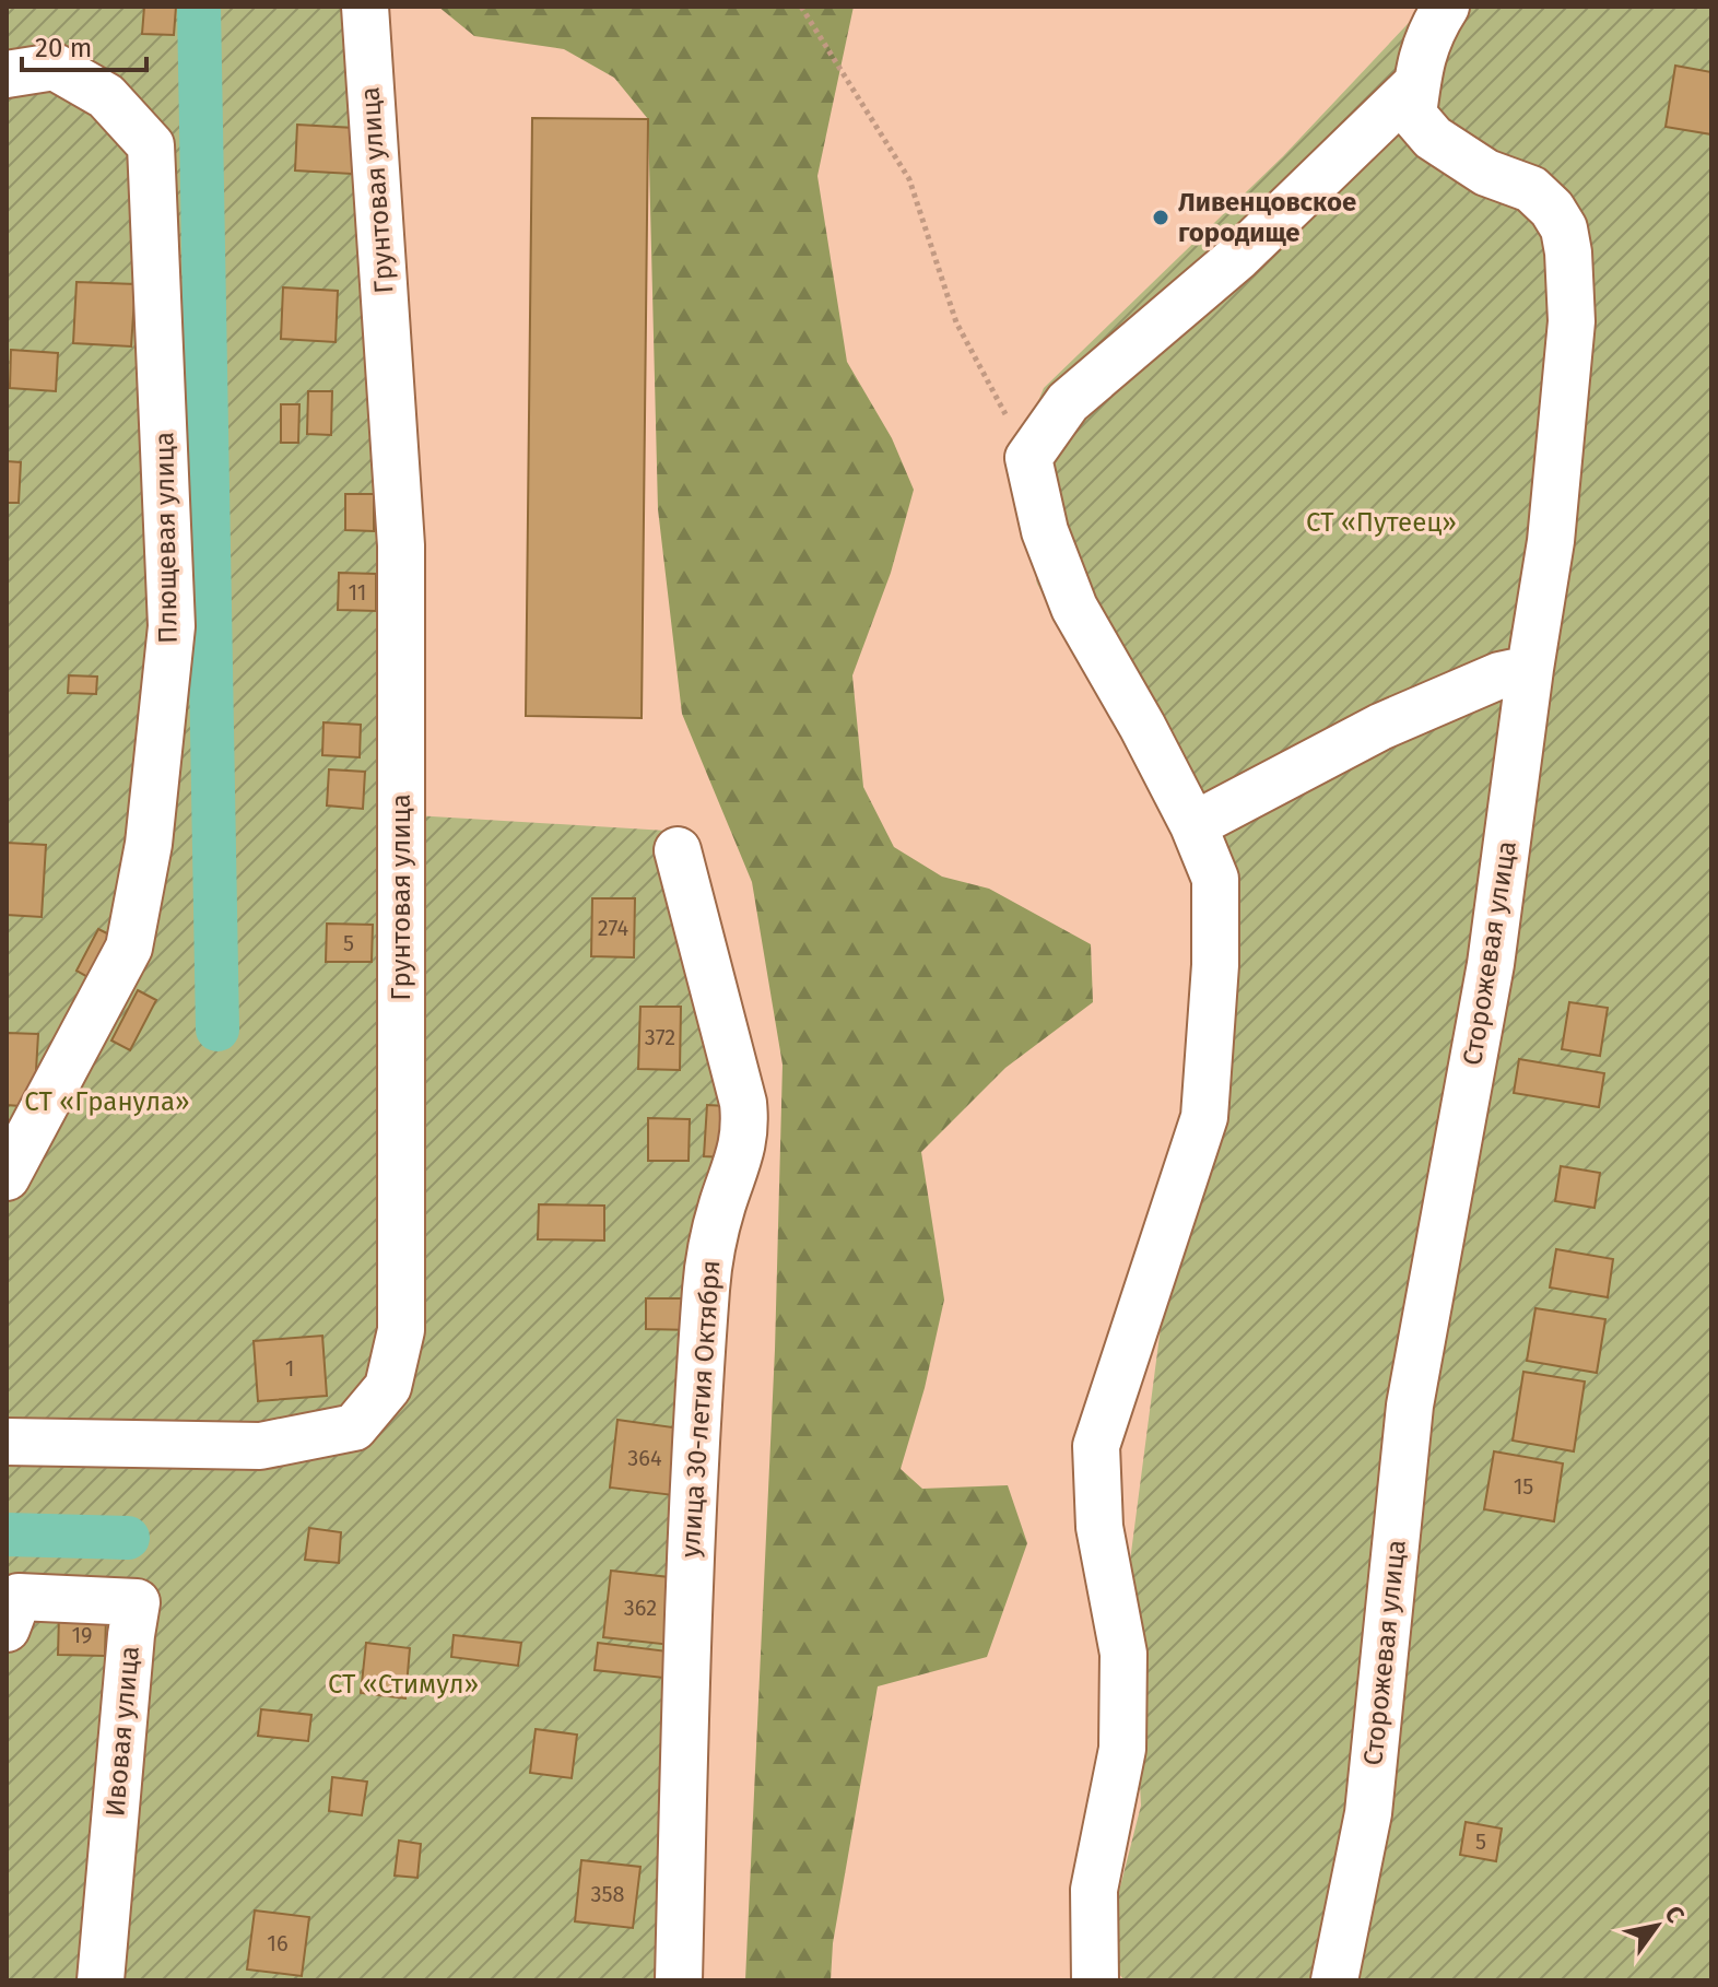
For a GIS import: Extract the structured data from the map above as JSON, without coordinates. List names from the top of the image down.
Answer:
{
  "streets": {
    "street": [
      "Грунтовая улица",
      "Плющевая улица",
      "Сторожевая улица",
      "улица 30-летия Октября",
      "Ивовая улица"
    ]
  },
  "parks": ["СТ «Путеец»", "СТ «Гранула»", "СТ «Стимул»"],
  "places": ["Ливенцовское городище"],
  "house_numbers": [
    "11",
    "274",
    "5",
    "372",
    "1",
    "364",
    "15",
    "362",
    "19",
    "5",
    "358",
    "16"
  ],
  "scale_bar": "20 m",
  "north": "top right"
}
